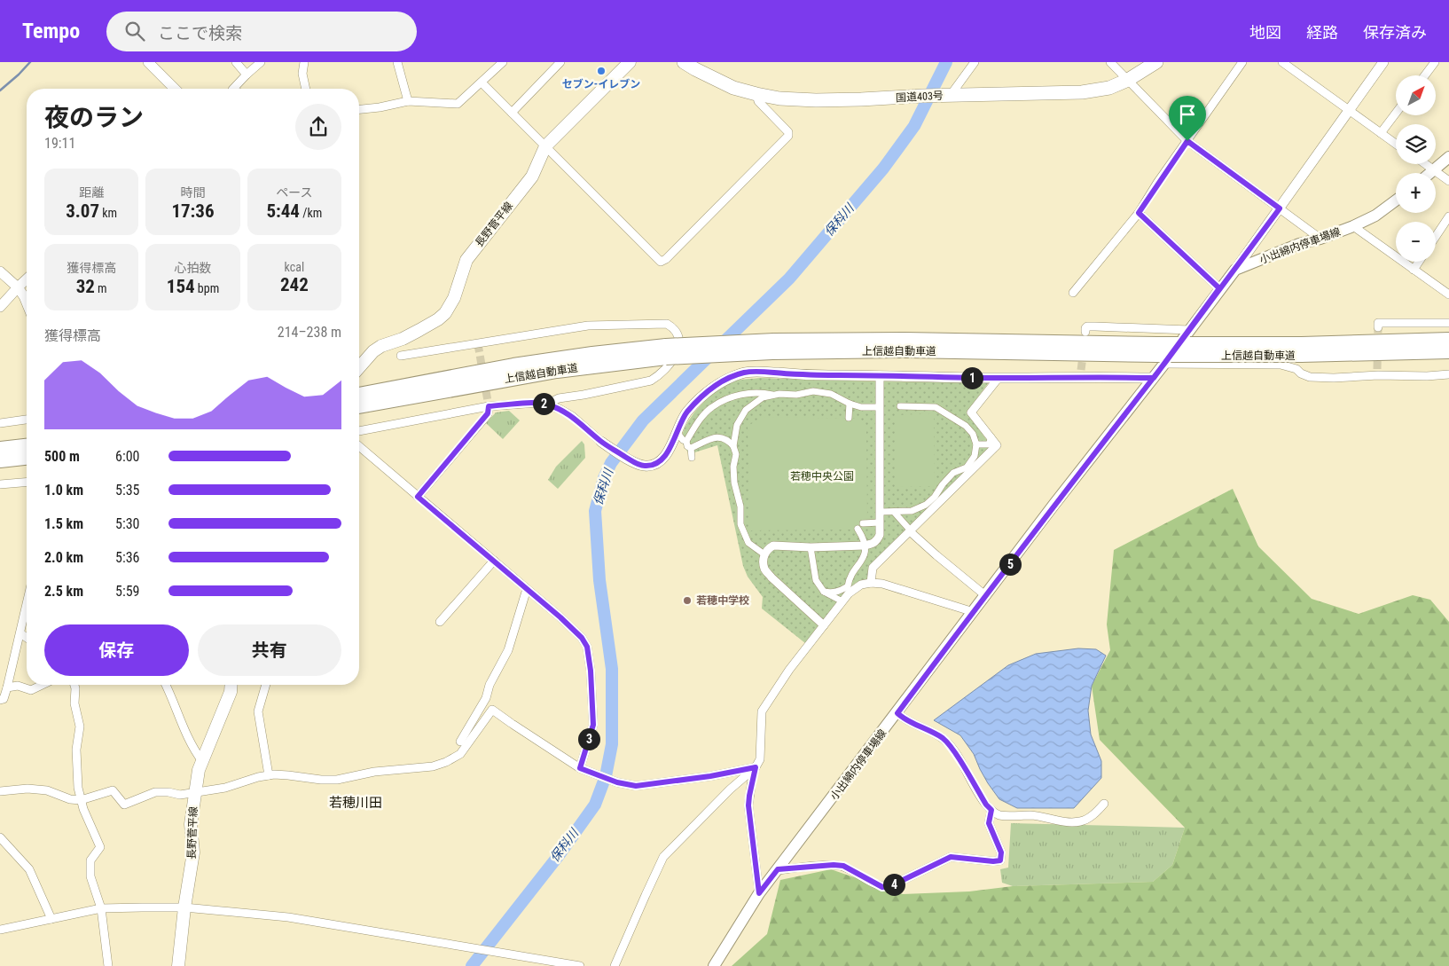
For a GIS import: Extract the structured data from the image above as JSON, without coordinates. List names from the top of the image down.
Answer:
{
  "streets": {
    "highway": ["国道403号", "上信越自動車道"],
    "main road": ["長野菅平線", "小出綿内停車場線"]
  },
  "crossings": [
    ["小出綿内停車場線", "上信越自動車道"]
  ],
  "districts": ["若穂川田"],
  "water": ["保科川"],
  "parks": ["若穂中央公園"],
  "places": ["セブン-イレブン", "若穂中学校"],
  "north": "top right",
  "page": {
    "header": "Tempo",
    "search": "ここで検索",
    "nav": ["地図", "経路", "保存済み"],
    "map_buttons": ["+", "−"],
    "heading": ["夜のラン", "19:11"],
    "stats": [
      ["距離", "3.07 km"],
      ["時間", "17:36"],
      ["ペース", "5:44 /km"],
      ["獲得標高", "32 m"],
      ["心拍数", "154 bpm"],
      ["kcal", "242"]
    ],
    "chart": ["獲得標高", "214–238 m"],
    "pins": [
      "1",
      "2",
      "5",
      "3",
      "4"
    ],
    "list": [
      {
        "name": "500 m",
        "note": "6:00"
      },
      {
        "name": "1.0 km",
        "note": "5:35"
      },
      {
        "name": "1.5 km",
        "note": "5:30"
      },
      {
        "name": "2.0 km",
        "note": "5:36"
      },
      {
        "name": "2.5 km",
        "note": "5:59"
      }
    ],
    "buttons": ["保存", "共有"]
  }
}
